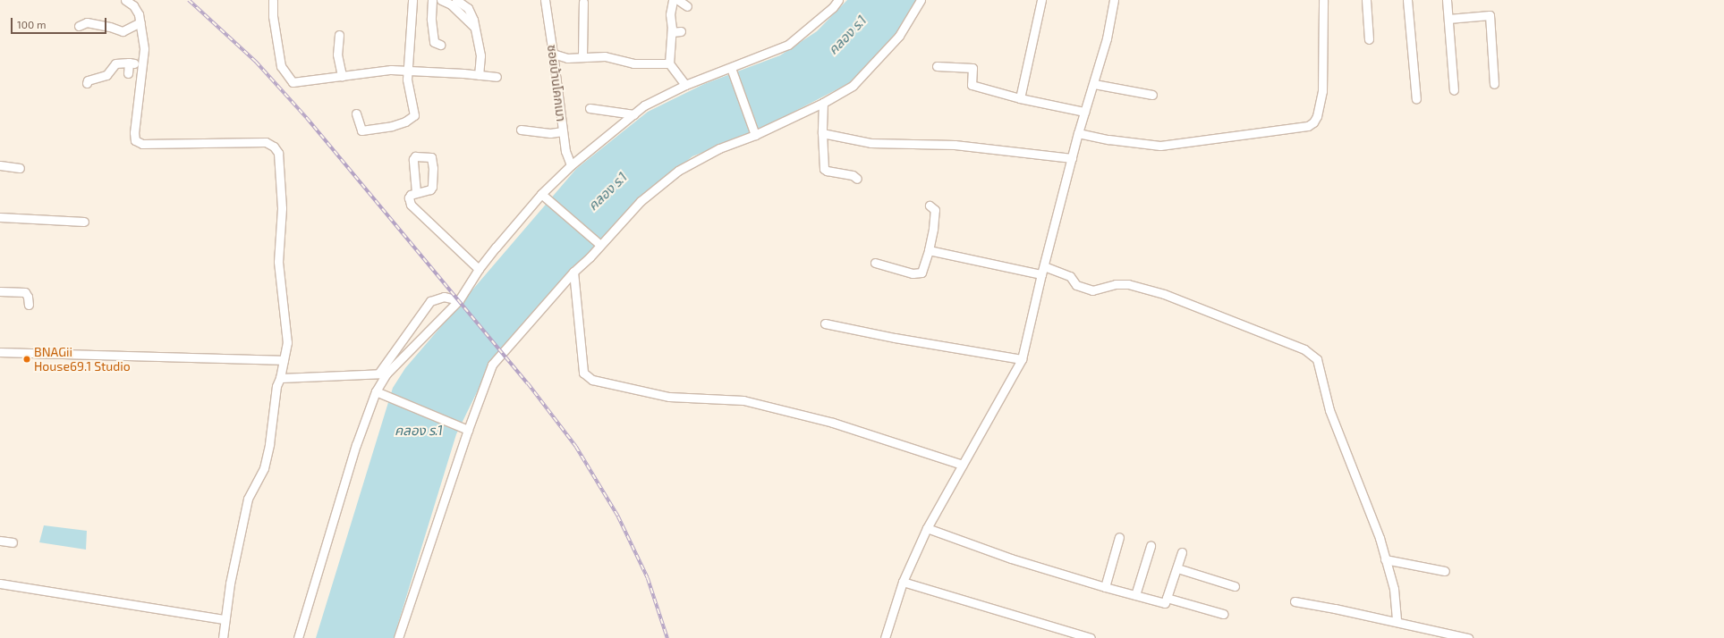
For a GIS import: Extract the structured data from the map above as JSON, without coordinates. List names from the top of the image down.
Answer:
{
  "streets": {
    "street": ["ซอยบ้านโคกเมา"]
  },
  "water": ["คลอง ร.1"],
  "places": ["BNAGii House69.1 Studio"],
  "scale_bar": "100 m"
}
